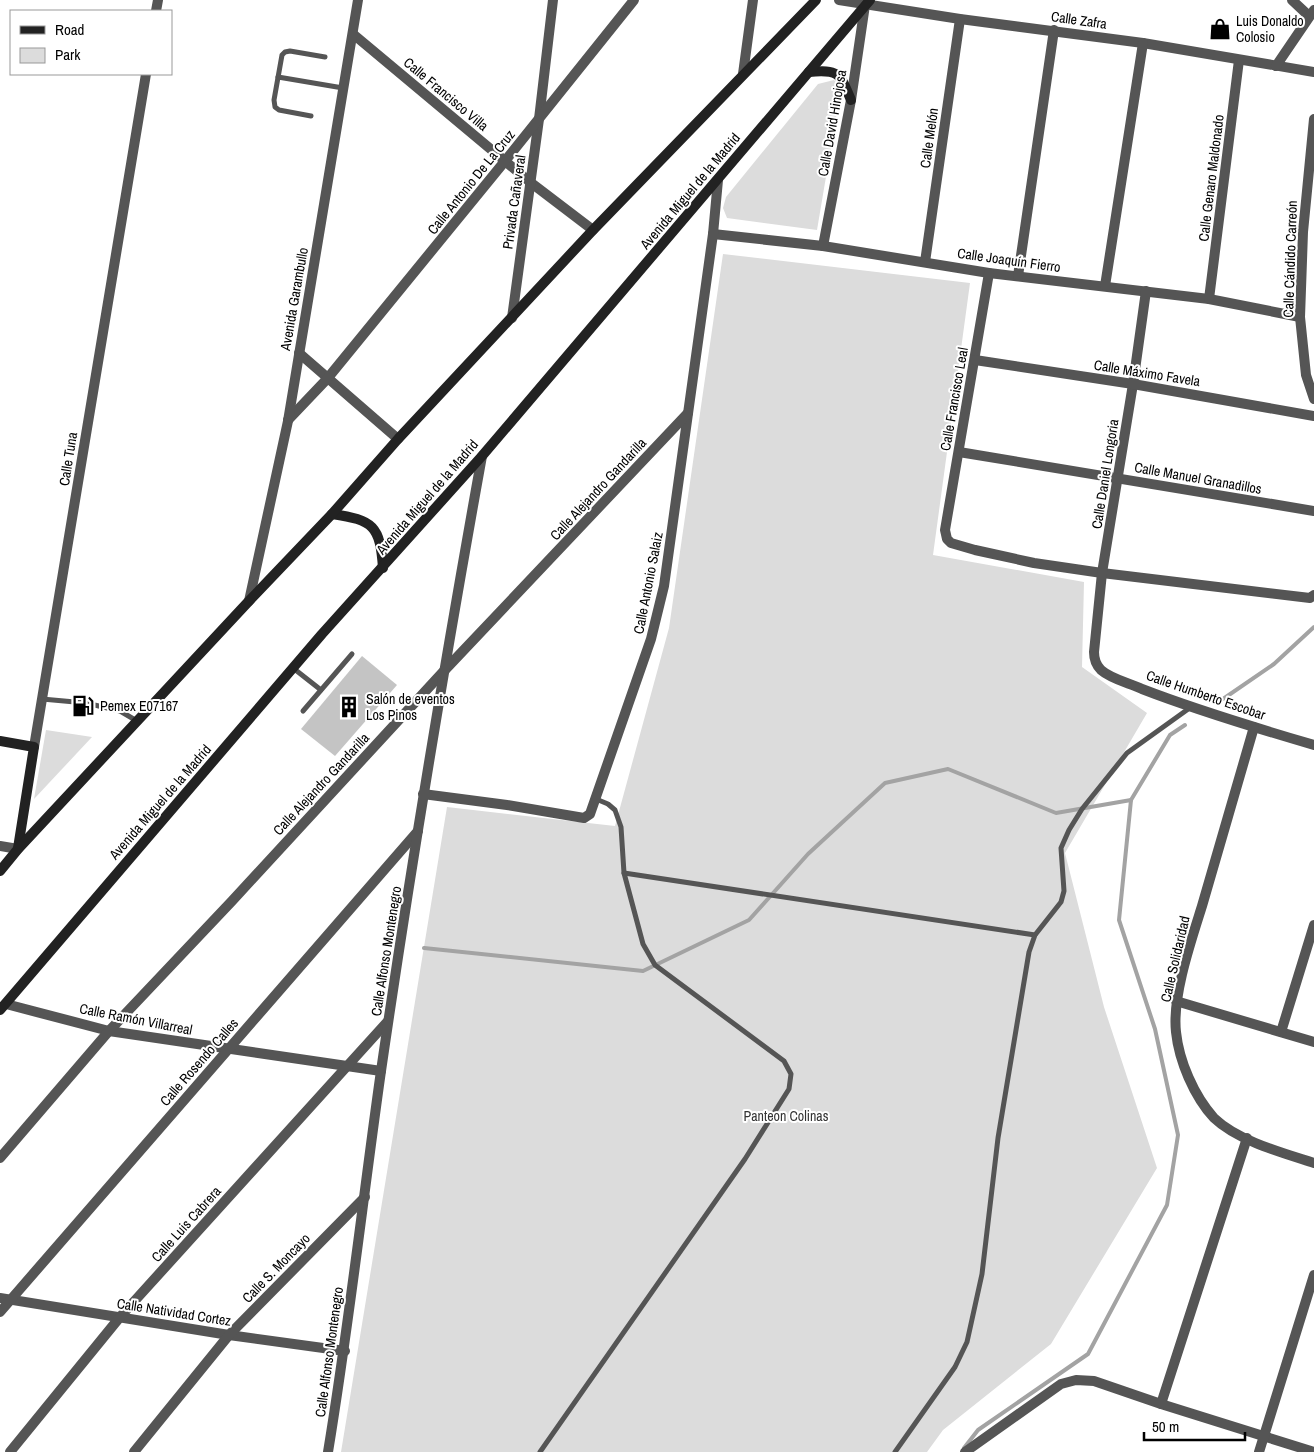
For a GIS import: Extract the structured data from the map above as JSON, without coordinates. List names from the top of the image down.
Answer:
{
  "streets": {
    "main road": ["Avenida Miguel de la Madrid", "Calle Tuna"],
    "street": [
      "Calle Zafra",
      "Calle Francisco Villa",
      "Calle David Hinojosa",
      "Calle Melón",
      "Calle Genaro Maldonado",
      "Calle Antonio De La Cruz",
      "Privada Cañaveral",
      "Calle Cándido Carreón",
      "Calle Joaquín Fierro",
      "Avenida Garambullo",
      "Calle Máximo Favela",
      "Calle Francisco Leal",
      "Calle Daniel Longoria",
      "Calle Manuel Granadillos",
      "Calle Alejandro Gandarilla",
      "Calle Antonio Salaiz",
      "Calle Humberto Escobar",
      "Calle Alfonso Montenegro",
      "Calle Solidaridad",
      "Calle Ramón Villarreal",
      "Calle Rosendo Calles",
      "Calle Luis Cabrera",
      "Calle S. Moncayo",
      "Calle Natividad Cortez"
    ]
  },
  "crossings": [
    ["Calle Zafra", "Calle David Hinojosa"],
    ["Calle Zafra", "Calle Melón"],
    ["Calle Zafra", "Calle Genaro Maldonado"],
    ["Calle Zafra", "Avenida Miguel de la Madrid"],
    ["Calle Francisco Villa", "Calle Antonio De La Cruz"],
    ["Calle Francisco Villa", "Privada Cañaveral"],
    ["Calle Francisco Villa", "Avenida Garambullo"],
    ["Calle David Hinojosa", "Avenida Miguel de la Madrid"],
    ["Calle David Hinojosa", "Calle Joaquín Fierro"],
    ["Calle Melón", "Calle Joaquín Fierro"],
    ["Calle Genaro Maldonado", "Calle Joaquín Fierro"],
    ["Calle Antonio De La Cruz", "Privada Cañaveral"],
    ["Calle Antonio De La Cruz", "Avenida Garambullo"],
    ["Avenida Miguel de la Madrid", "Calle Antonio Salaiz"],
    ["Avenida Miguel de la Madrid", "Calle Alfonso Montenegro"],
    ["Avenida Miguel de la Madrid", "Calle Ramón Villarreal"],
    ["Calle Cándido Carreón", "Calle Joaquín Fierro"],
    ["Calle Joaquín Fierro", "Calle Francisco Leal"],
    ["Calle Joaquín Fierro", "Calle Daniel Longoria"],
    ["Calle Joaquín Fierro", "Calle Antonio Salaiz"],
    ["Calle Máximo Favela", "Calle Francisco Leal"],
    ["Calle Máximo Favela", "Calle Daniel Longoria"],
    ["Calle Francisco Leal", "Calle Daniel Longoria"],
    ["Calle Francisco Leal", "Calle Manuel Granadillos"],
    ["Calle Daniel Longoria", "Calle Manuel Granadillos"],
    ["Calle Daniel Longoria", "Calle Humberto Escobar"],
    ["Calle Alejandro Gandarilla", "Calle Antonio Salaiz"],
    ["Calle Alejandro Gandarilla", "Calle Alfonso Montenegro"],
    ["Calle Alejandro Gandarilla", "Calle Ramón Villarreal"],
    ["Calle Antonio Salaiz", "Calle Alfonso Montenegro"],
    ["Calle Humberto Escobar", "Calle Solidaridad"],
    ["Calle Alfonso Montenegro", "Calle Ramón Villarreal"],
    ["Calle Alfonso Montenegro", "Calle Rosendo Calles"],
    ["Calle Alfonso Montenegro", "Calle Luis Cabrera"],
    ["Calle Alfonso Montenegro", "Calle S. Moncayo"],
    ["Calle Alfonso Montenegro", "Calle Natividad Cortez"],
    ["Calle Ramón Villarreal", "Calle Rosendo Calles"],
    ["Calle Ramón Villarreal", "Calle Luis Cabrera"],
    ["Calle Rosendo Calles", "Calle Natividad Cortez"],
    ["Calle Luis Cabrera", "Calle Natividad Cortez"],
    ["Calle S. Moncayo", "Calle Natividad Cortez"]
  ],
  "parks": ["Panteon Colinas"],
  "places": {
    "shop": ["Luis Donaldo Colosio"],
    "fuel station": ["Pemex E07167"],
    "building": ["Salón de eventos Los Pinos"]
  },
  "legend": ["Road", "Park"],
  "scale_bar": "50 m"
}
